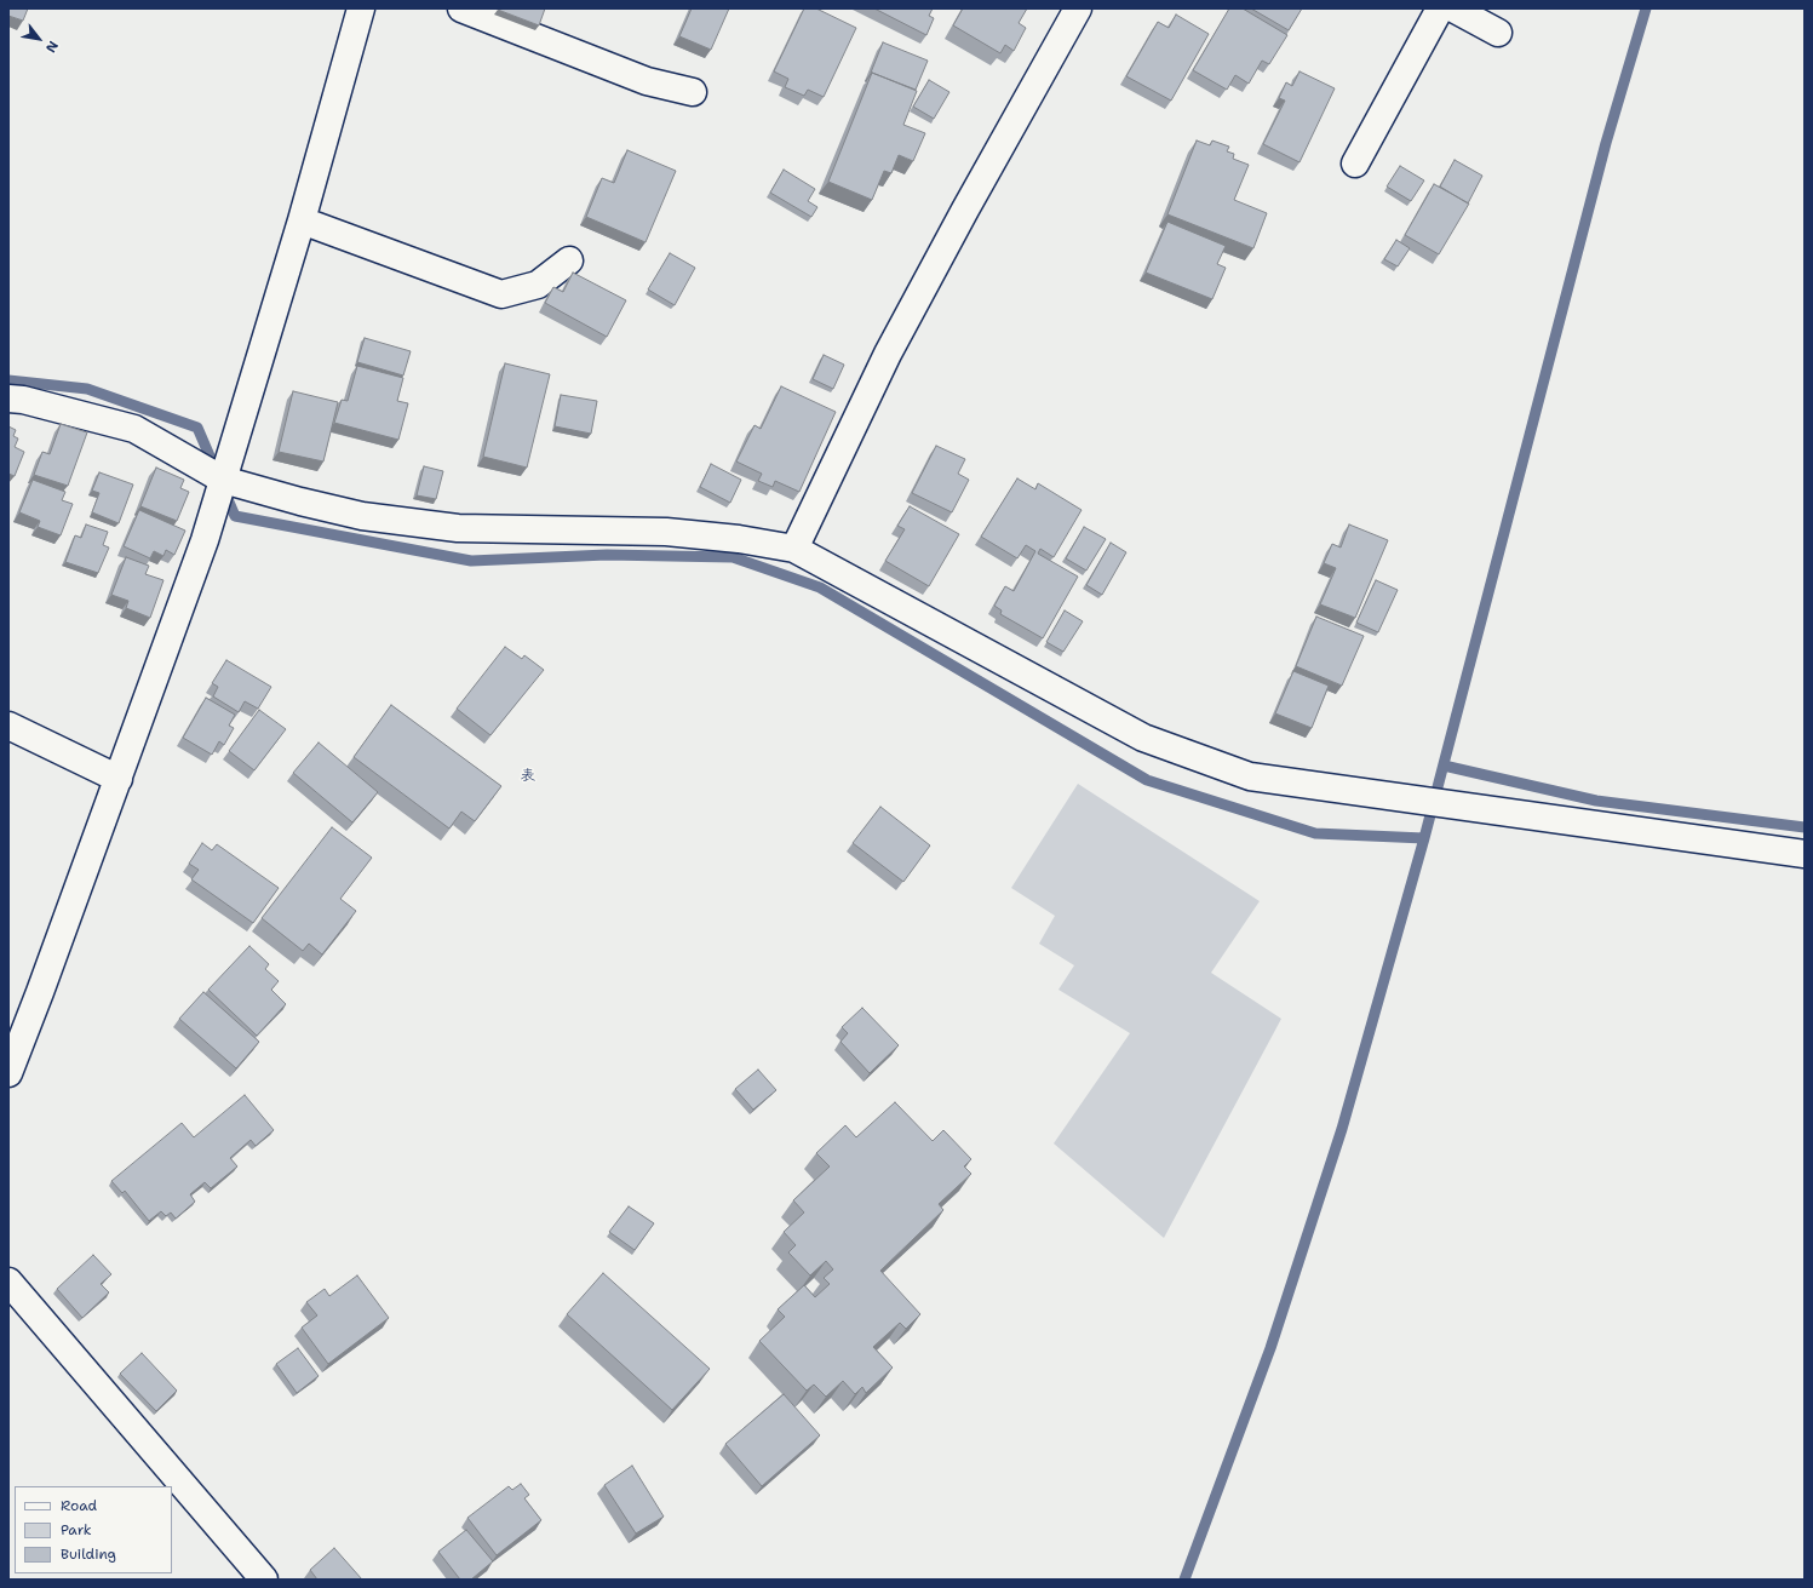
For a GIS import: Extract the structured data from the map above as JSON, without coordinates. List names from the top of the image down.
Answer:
{
  "districts": ["表"],
  "legend": ["Road", "Park", "Building"],
  "north": "bottom right"
}
